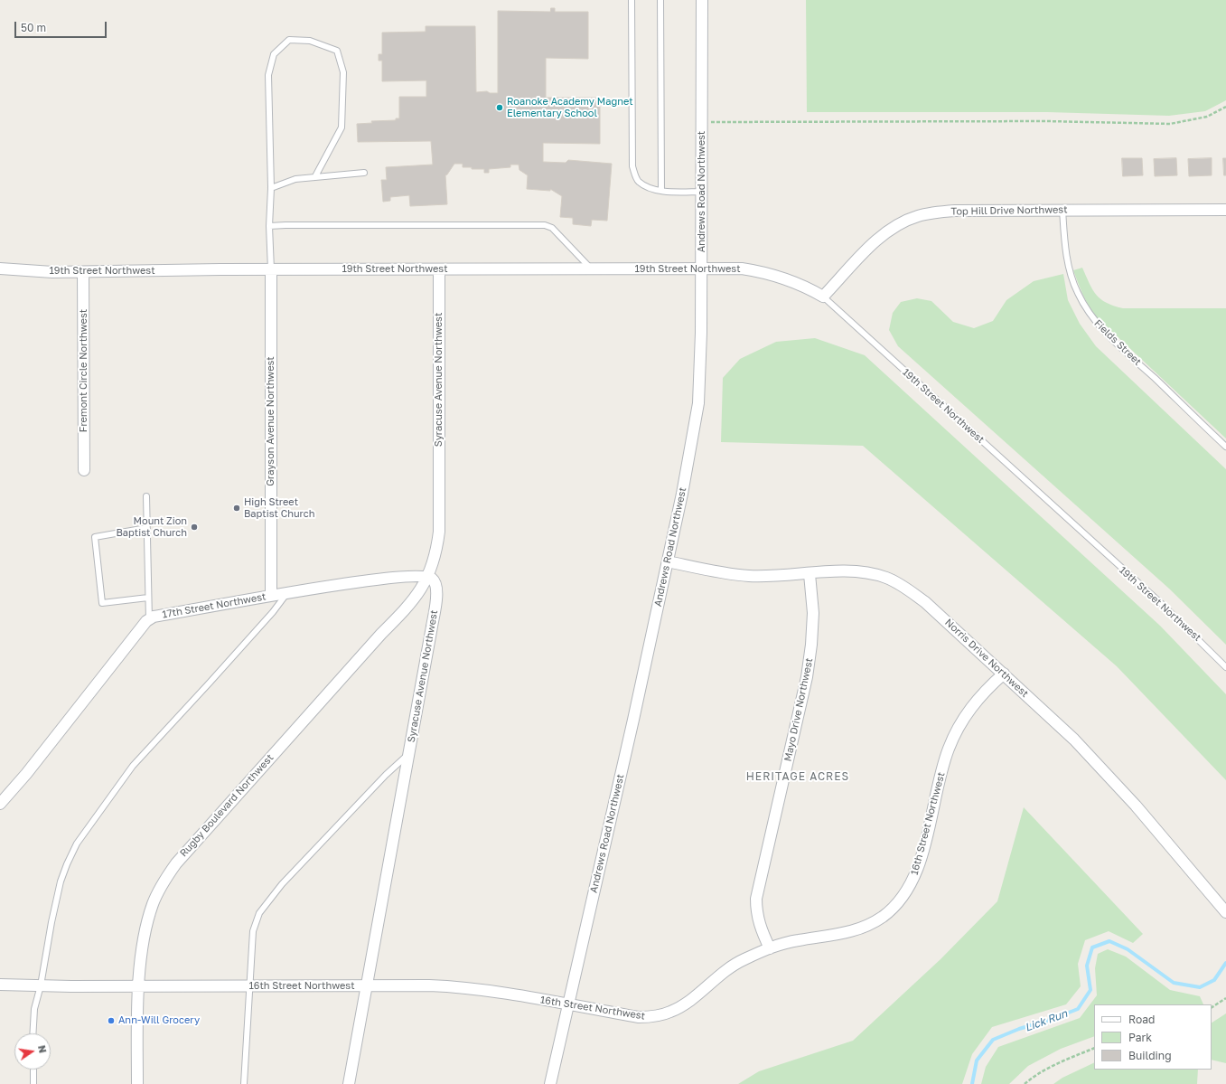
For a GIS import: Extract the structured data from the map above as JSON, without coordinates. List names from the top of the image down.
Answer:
{
  "streets": {
    "street": [
      "Andrews Road Northwest",
      "Top Hill Drive Northwest",
      "19th Street Northwest",
      "Fremont Circle Northwest",
      "Syracuse Avenue Northwest",
      "Grayson Avenue Northwest",
      "17th Street Northwest",
      "Norris Drive Northwest",
      "Mayo Drive Northwest",
      "Rugby Boulevard Northwest",
      "16th Street Northwest"
    ],
    "lane": ["Fields Street"]
  },
  "crossings": [
    ["Andrews Road Northwest", "19th Street Northwest"],
    ["Andrews Road Northwest", "Norris Drive Northwest"],
    ["Andrews Road Northwest", "16th Street Northwest"],
    ["Top Hill Drive Northwest", "19th Street Northwest"],
    ["Top Hill Drive Northwest", "Fields Street"],
    ["19th Street Northwest", "Fremont Circle Northwest"],
    ["19th Street Northwest", "Syracuse Avenue Northwest"],
    ["19th Street Northwest", "Grayson Avenue Northwest"],
    ["Syracuse Avenue Northwest", "17th Street Northwest"],
    ["Syracuse Avenue Northwest", "Rugby Boulevard Northwest"],
    ["Syracuse Avenue Northwest", "16th Street Northwest"],
    ["Grayson Avenue Northwest", "17th Street Northwest"],
    ["17th Street Northwest", "Rugby Boulevard Northwest"],
    ["Norris Drive Northwest", "Mayo Drive Northwest"],
    ["Norris Drive Northwest", "16th Street Northwest"],
    ["Mayo Drive Northwest", "16th Street Northwest"],
    ["Rugby Boulevard Northwest", "16th Street Northwest"]
  ],
  "districts": ["HERITAGE ACRES"],
  "water": ["Lick Run"],
  "places": [
    "Roanoke Academy Magnet Elementary School",
    "High Street Baptist Church",
    "Mount Zion Baptist Church",
    "Ann-Will Grocery"
  ],
  "legend": ["Road", "Park", "Building"],
  "scale_bar": "50 m",
  "north": "right"
}
